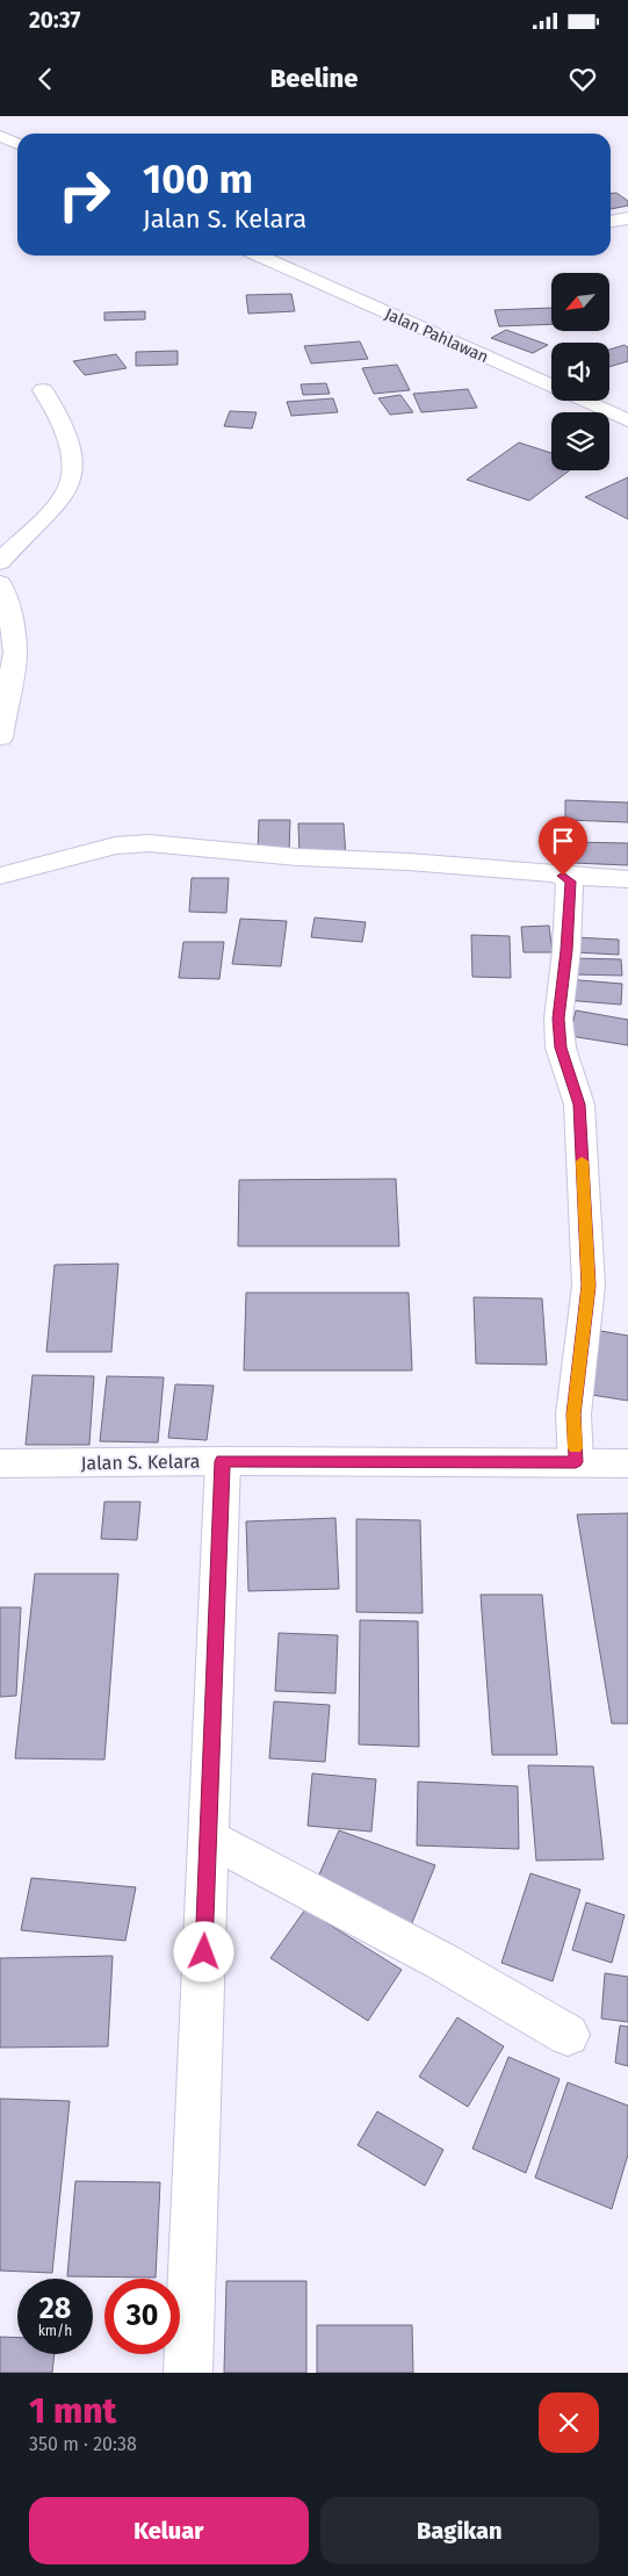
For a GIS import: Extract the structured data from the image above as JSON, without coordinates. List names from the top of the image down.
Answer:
{
  "streets": {
    "main road": ["Jalan Pahlawan", "Jalan S. Kelara"]
  },
  "north": "bottom left",
  "page": {
    "status": "20:37",
    "header": "Beeline",
    "turn": ["100 m", "Jalan S. Kelara"],
    "speed": "28 km/h",
    "limit": "30",
    "heading": ["1 mnt", "350 m · 20:38"],
    "buttons": ["Keluar", "Bagikan"]
  }
}
